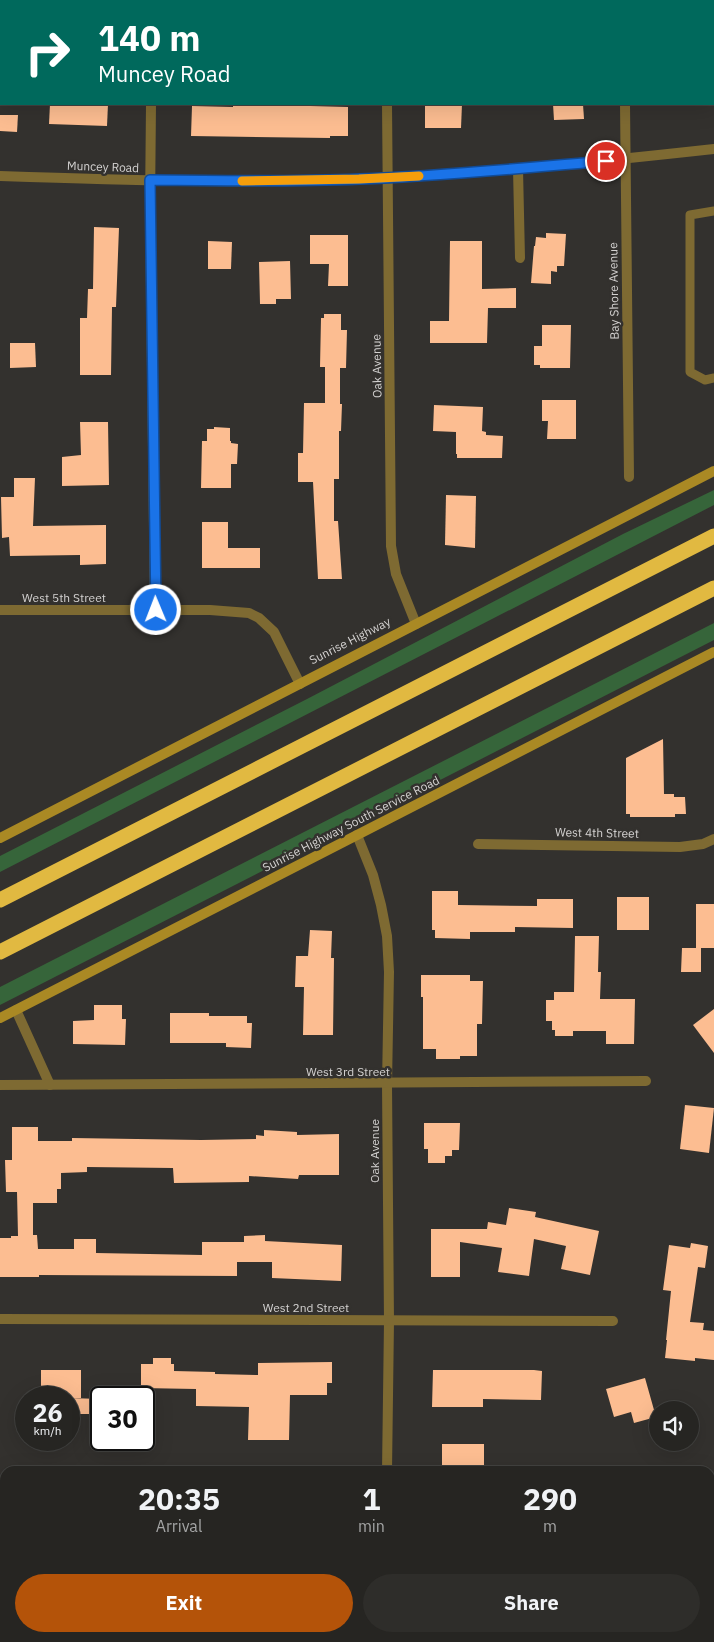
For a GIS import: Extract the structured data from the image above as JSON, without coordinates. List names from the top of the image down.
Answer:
{
  "streets": {
    "main road": ["Sunrise Highway", "Sunrise Highway South Service Road"],
    "street": [
      "Muncey Road",
      "Bay Shore Avenue",
      "Oak Avenue",
      "West 5th Street",
      "West 4th Street",
      "West 3rd Street",
      "West 2nd Street"
    ]
  },
  "crossings": [
    ["Muncey Road", "Bay Shore Avenue"],
    ["Muncey Road", "Oak Avenue"],
    ["Oak Avenue", "Sunrise Highway"],
    ["Oak Avenue", "Sunrise Highway South Service Road"],
    ["Oak Avenue", "West 3rd Street"],
    ["Oak Avenue", "West 2nd Street"],
    ["West 5th Street", "Sunrise Highway"]
  ],
  "page": {
    "turn": ["140 m", "Muncey Road"],
    "speed": "26 km/h",
    "limit": "30",
    "eta": [
      "20:35",
      "Arrival",
      "1",
      "min",
      "290",
      "m"
    ],
    "buttons": ["Exit", "Share"]
  }
}
